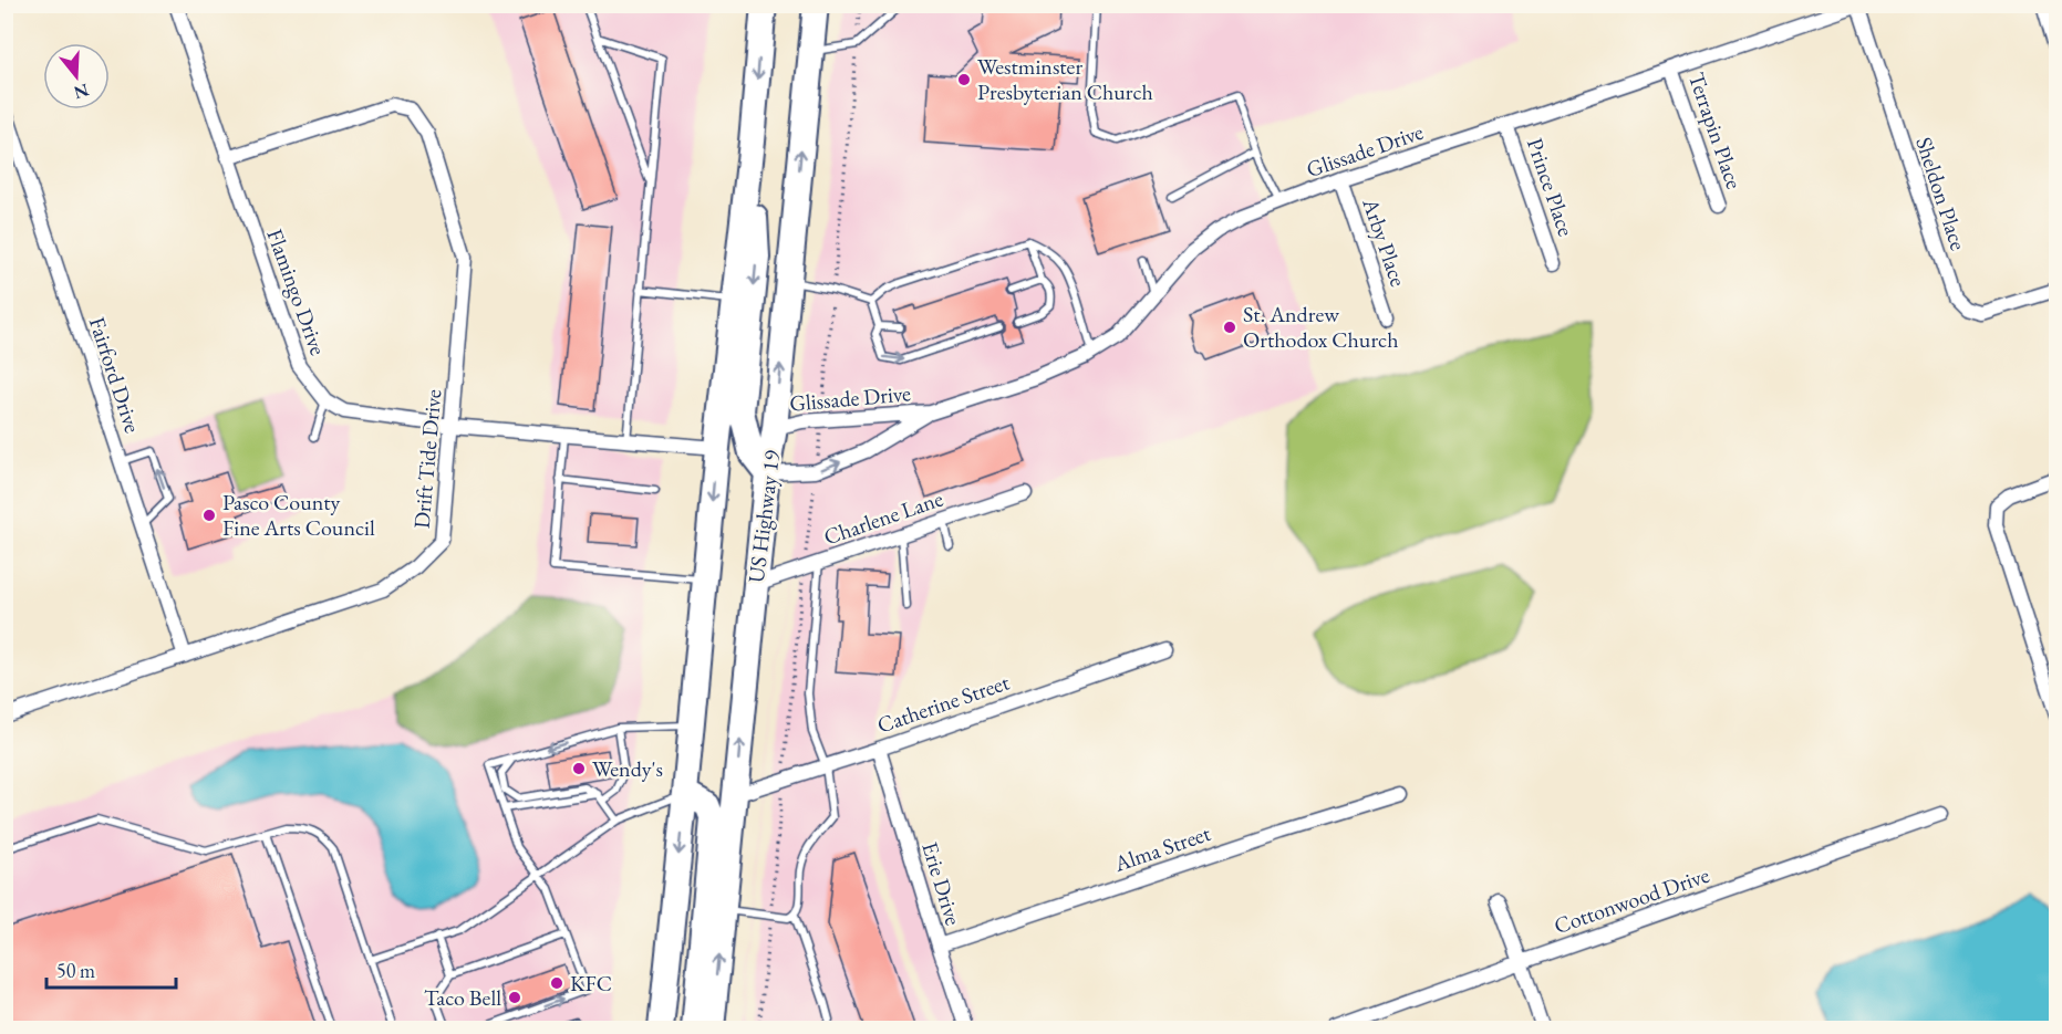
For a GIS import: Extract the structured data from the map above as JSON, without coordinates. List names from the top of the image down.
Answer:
{
  "streets": {
    "highway": ["US Highway 19"],
    "street": [
      "Terrapin Place",
      "Glissade Drive",
      "Prince Place",
      "Sheldon Place",
      "Arby Place",
      "Flamingo Drive",
      "Fairford Drive",
      "Drift Tide Drive",
      "Charlene Lane",
      "Catherine Street",
      "Alma Street",
      "Erie Drive",
      "Cottonwood Drive"
    ]
  },
  "crossings": [
    ["Terrapin Place", "Glissade Drive"],
    ["Glissade Drive", "Prince Place"],
    ["Glissade Drive", "Sheldon Place"],
    ["Glissade Drive", "Arby Place"],
    ["Glissade Drive", "US Highway 19"],
    ["Flamingo Drive", "Drift Tide Drive"],
    ["Fairford Drive", "Drift Tide Drive"],
    ["US Highway 19", "Charlene Lane"],
    ["US Highway 19", "Catherine Street"],
    ["Catherine Street", "Erie Drive"],
    ["Alma Street", "Erie Drive"]
  ],
  "places": [
    "Westminster Presbyterian Church",
    "St. Andrew Orthodox Church",
    "Pasco County Fine Arts Council",
    "Wendy's",
    "KFC",
    "Taco Bell"
  ],
  "scale_bar": "50 m",
  "north": "bottom"
}
